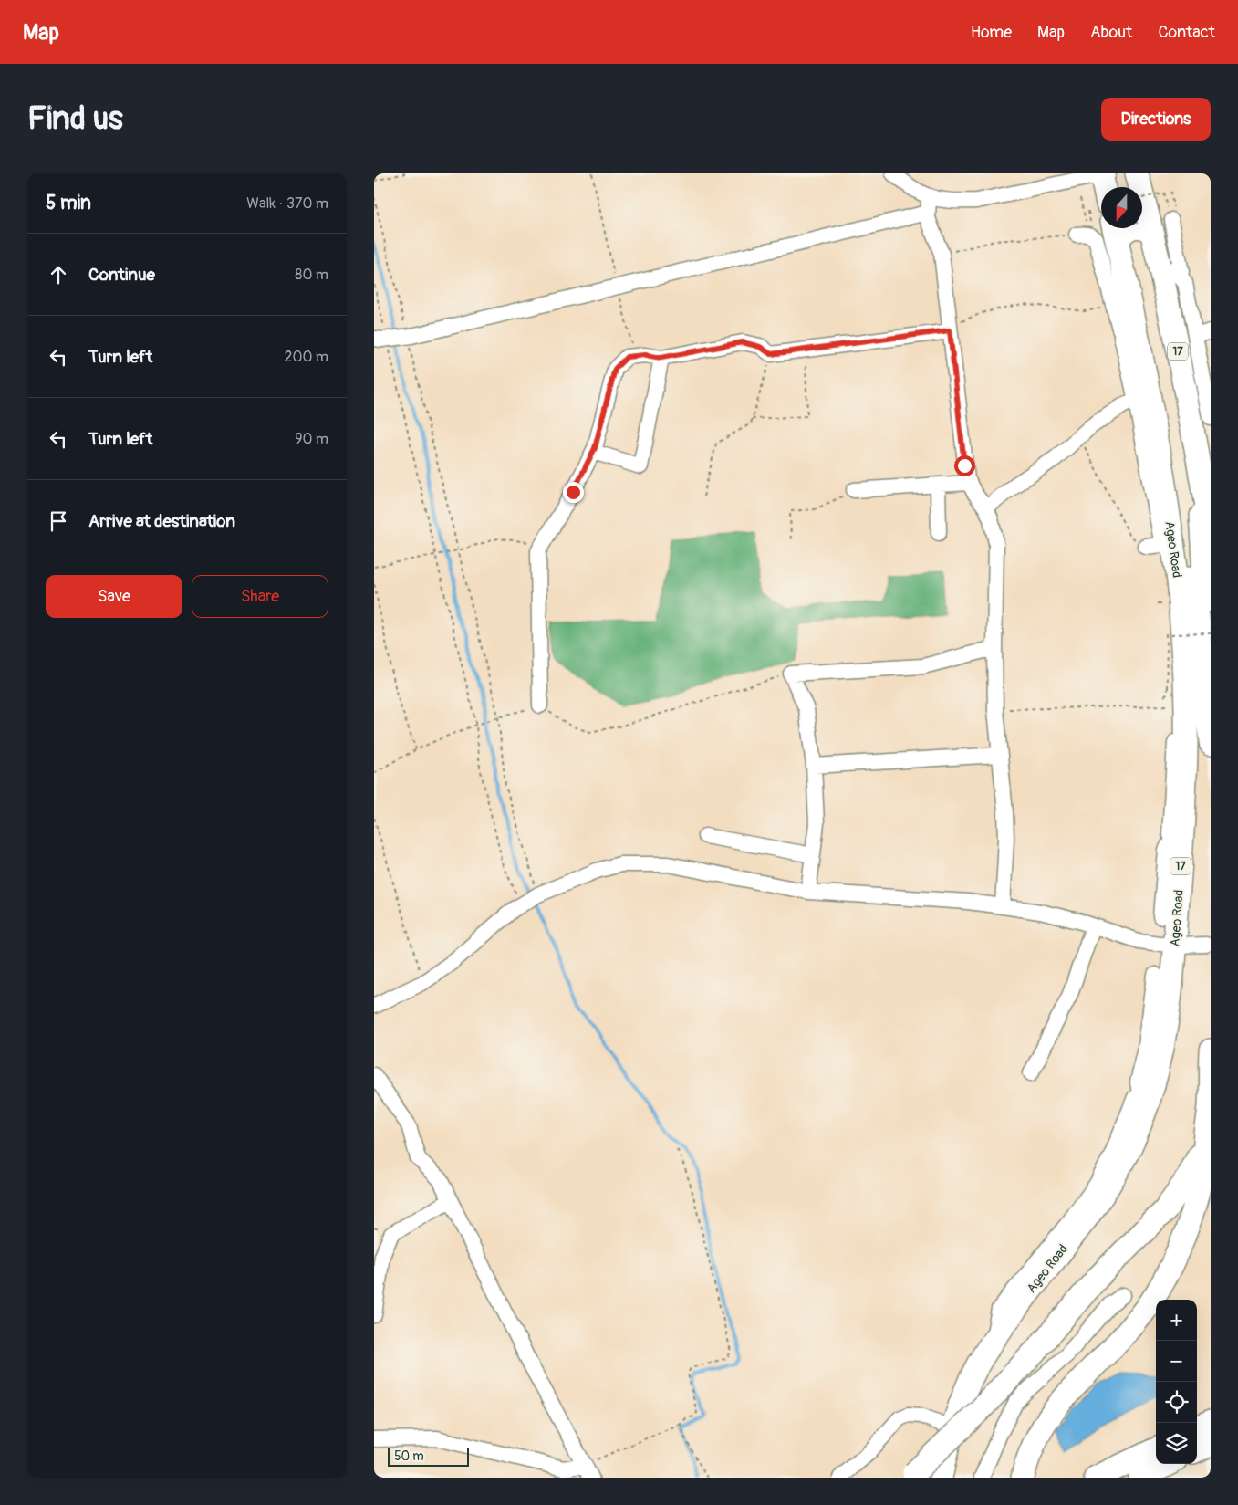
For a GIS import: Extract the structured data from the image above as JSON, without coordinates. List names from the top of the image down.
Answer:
{
  "streets": {
    "highway": ["17", "Ageo Road"]
  },
  "scale_bar": "50 m",
  "north": "bottom",
  "page": {
    "header": "Map",
    "nav": [
      "Home",
      "Map",
      "About",
      "Contact"
    ],
    "buttons": [
      "Directions",
      ["Save", "Share"]
    ],
    "title": "Find us",
    "heading": ["5 min", "Walk · 370 m"],
    "list": [
      ["Continue", "80 m"],
      ["Turn left", "200 m"],
      ["Turn left", "90 m"],
      "Arrive at destination"
    ],
    "map_buttons": ["+", "−"],
    "scale": "50 m"
  }
}
